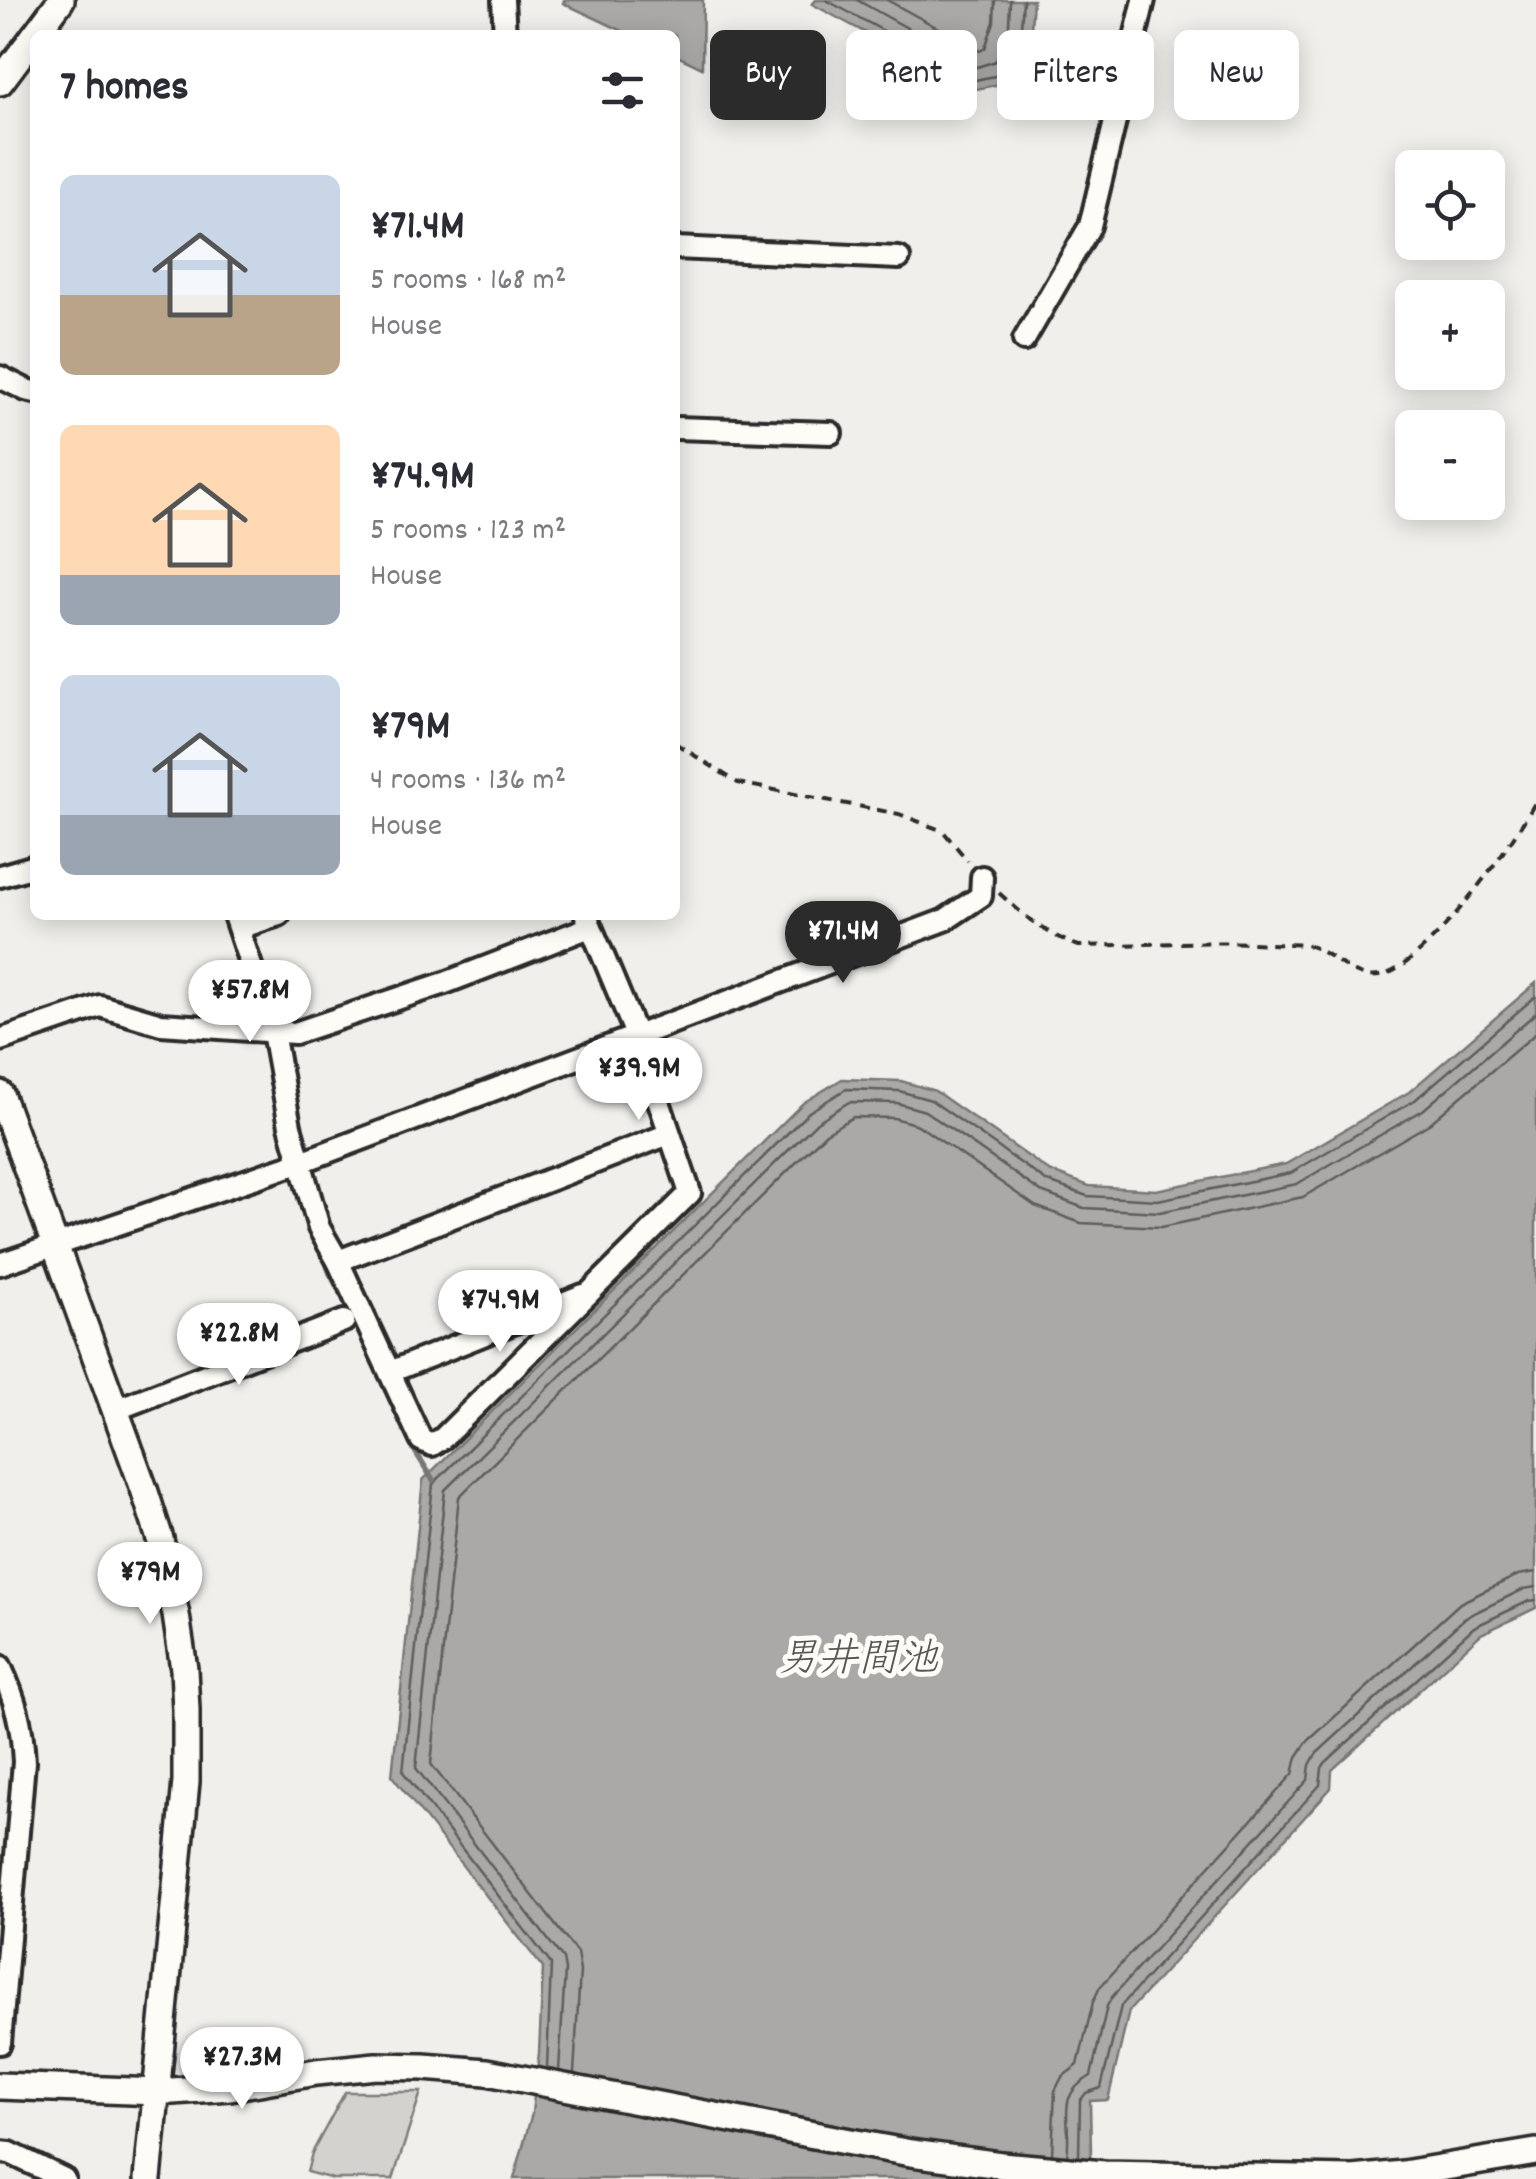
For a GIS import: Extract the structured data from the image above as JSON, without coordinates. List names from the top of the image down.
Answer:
{
  "water": ["男井間池"],
  "page": {
    "chip": [
      "Buy",
      "Rent",
      "Filters",
      "New"
    ],
    "heading": "7 homes",
    "map_buttons": ["+", "−"],
    "list": [
      {
        "name": "¥71.4M",
        "note": "5 rooms · 168 m² · House"
      },
      {
        "name": "¥74.9M",
        "note": "5 rooms · 123 m² · House"
      },
      {
        "name": "¥79M",
        "note": "4 rooms · 136 m² · House"
      }
    ],
    "price": [
      "¥71.4M",
      "¥57.8M",
      "¥39.9M",
      "¥74.9M",
      "¥22.8M",
      "¥79M",
      "¥27.3M"
    ]
  }
}
